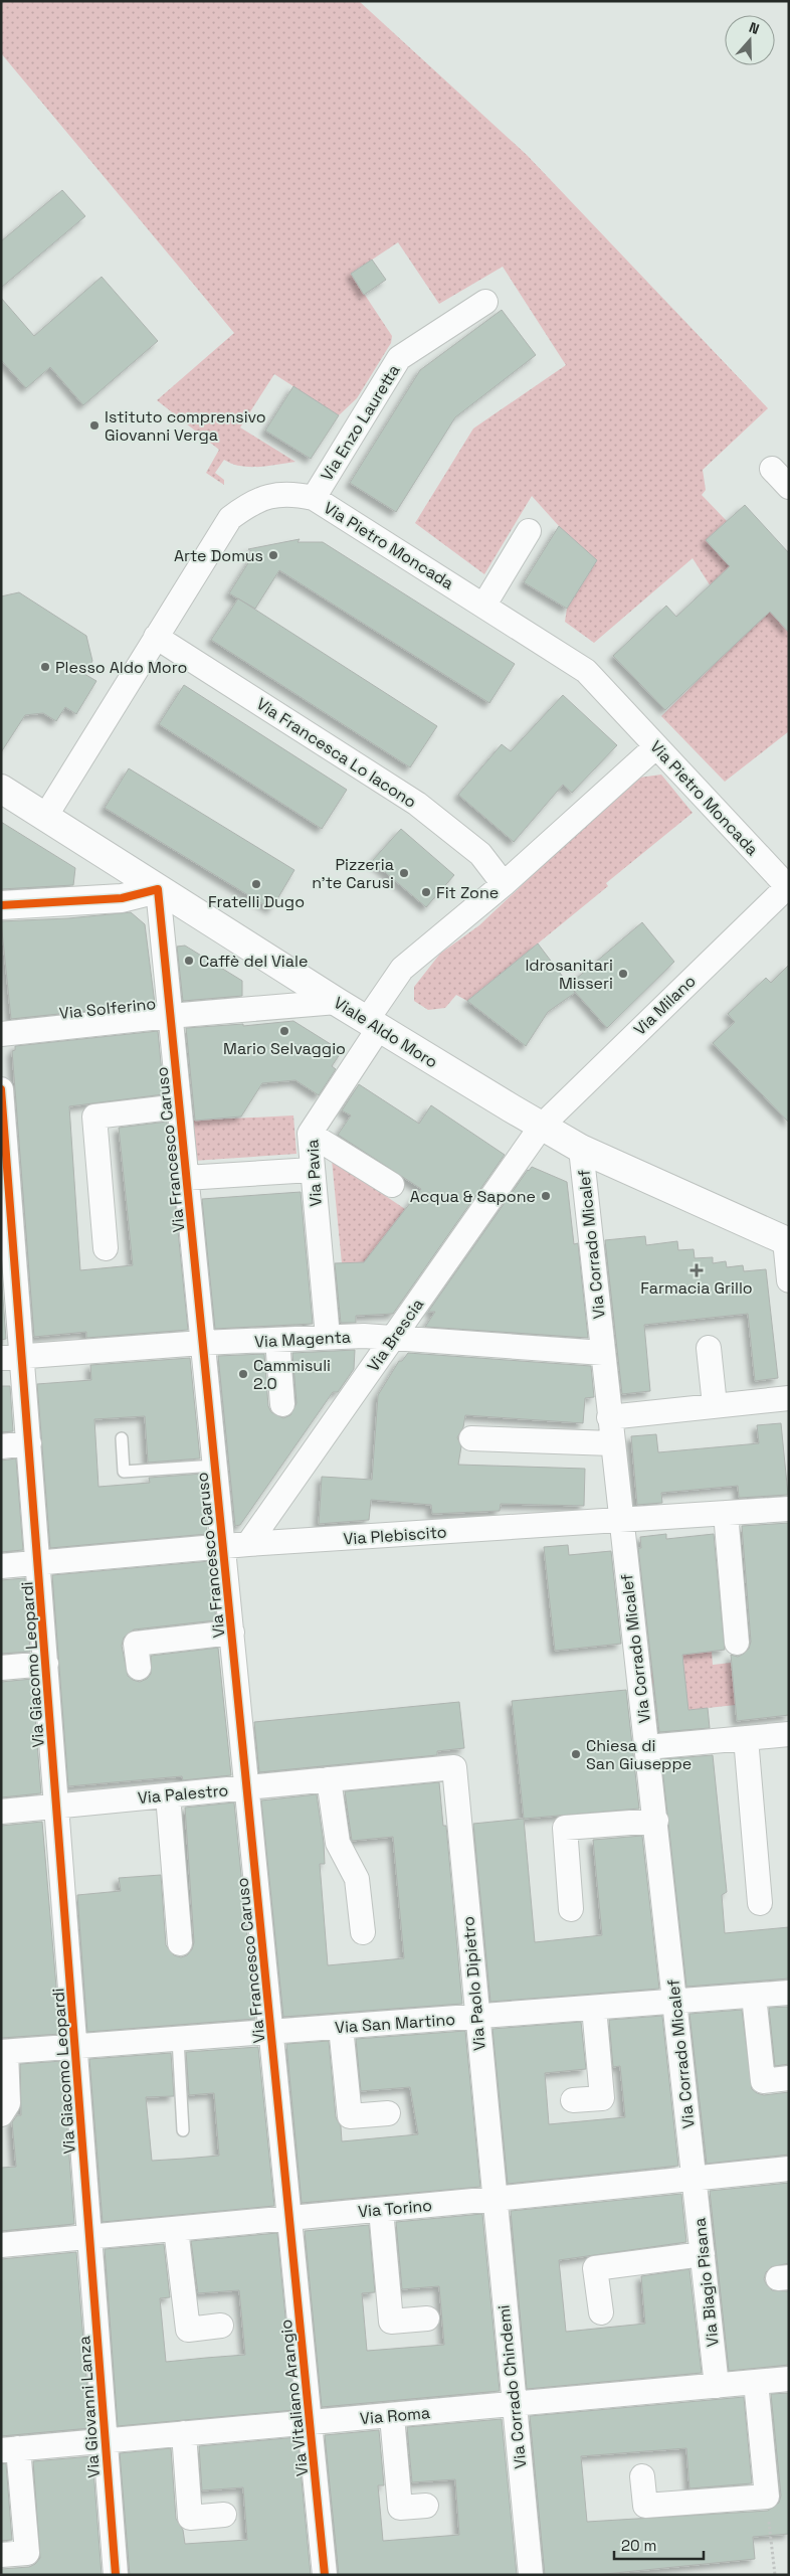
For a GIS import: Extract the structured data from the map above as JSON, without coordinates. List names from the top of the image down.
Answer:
{
  "streets": {
    "street": [
      "Via Enzo Lauretta",
      "Via Pietro Moncada",
      "Via Francesca Lo Iacono",
      "Via Milano",
      "Via Solferino",
      "Viale Aldo Moro",
      "Via Francesco Caruso",
      "Via Pavia",
      "Via Corrado Micalef",
      "Via Brescia",
      "Via Magenta",
      "Via Plebiscito",
      "Via Giacomo Leopardi",
      "Via Palestro",
      "Via Paolo Dipietro",
      "Via San Martino",
      "Via Torino",
      "Via Biagio Pisana",
      "Via Corrado Chindemi",
      "Via Vitaliano Arangio",
      "Via Giovanni Lanza",
      "Via Roma"
    ]
  },
  "crossings": [
    ["Via Enzo Lauretta", "Via Pietro Moncada"],
    ["Via Pietro Moncada", "Via Francesca Lo Iacono"],
    ["Via Pietro Moncada", "Via Milano"],
    ["Via Pietro Moncada", "Viale Aldo Moro"],
    ["Via Pietro Moncada", "Via Pavia"],
    ["Via Francesca Lo Iacono", "Via Pavia"],
    ["Via Milano", "Viale Aldo Moro"],
    ["Via Milano", "Via Brescia"],
    ["Via Solferino", "Viale Aldo Moro"],
    ["Via Solferino", "Via Francesco Caruso"],
    ["Viale Aldo Moro", "Via Francesco Caruso"],
    ["Viale Aldo Moro", "Via Pavia"],
    ["Viale Aldo Moro", "Via Corrado Micalef"],
    ["Viale Aldo Moro", "Via Brescia"],
    ["Via Francesco Caruso", "Via Magenta"],
    ["Via Francesco Caruso", "Via Plebiscito"],
    ["Via Francesco Caruso", "Via Palestro"],
    ["Via Francesco Caruso", "Via San Martino"],
    ["Via Francesco Caruso", "Via Torino"],
    ["Via Francesco Caruso", "Via Vitaliano Arangio"],
    ["Via Pavia", "Via Magenta"],
    ["Via Corrado Micalef", "Via Magenta"],
    ["Via Corrado Micalef", "Via Plebiscito"],
    ["Via Corrado Micalef", "Via San Martino"],
    ["Via Corrado Micalef", "Via Torino"],
    ["Via Corrado Micalef", "Via Biagio Pisana"],
    ["Via Brescia", "Via Magenta"],
    ["Via Brescia", "Via Plebiscito"],
    ["Via Magenta", "Via Giacomo Leopardi"],
    ["Via Plebiscito", "Via Giacomo Leopardi"],
    ["Via Giacomo Leopardi", "Via Palestro"],
    ["Via Giacomo Leopardi", "Via San Martino"],
    ["Via Giacomo Leopardi", "Via Torino"],
    ["Via Giacomo Leopardi", "Via Giovanni Lanza"],
    ["Via Palestro", "Via Paolo Dipietro"],
    ["Via Paolo Dipietro", "Via San Martino"],
    ["Via Paolo Dipietro", "Via Torino"],
    ["Via Paolo Dipietro", "Via Corrado Chindemi"],
    ["Via Torino", "Via Biagio Pisana"],
    ["Via Torino", "Via Corrado Chindemi"],
    ["Via Torino", "Via Vitaliano Arangio"],
    ["Via Torino", "Via Giovanni Lanza"],
    ["Via Biagio Pisana", "Via Roma"],
    ["Via Corrado Chindemi", "Via Roma"],
    ["Via Vitaliano Arangio", "Via Roma"],
    ["Via Giovanni Lanza", "Via Roma"]
  ],
  "places": {
    "other": [
      "Istituto comprensivo Giovanni Verga",
      "Arte Domus",
      "Plesso Aldo Moro",
      "Pizzeria n'te Carusi",
      "Fratelli Dugo",
      "Fit Zone",
      "Caffè del Viale",
      "Idrosanitari Misseri",
      "Mario Selvaggio",
      "Acqua & Sapone",
      "Cammisuli 2.0",
      "Chiesa di San Giuseppe"
    ],
    "health": ["Farmacia Grillo"]
  },
  "scale_bar": "20 m",
  "north": "top"
}
